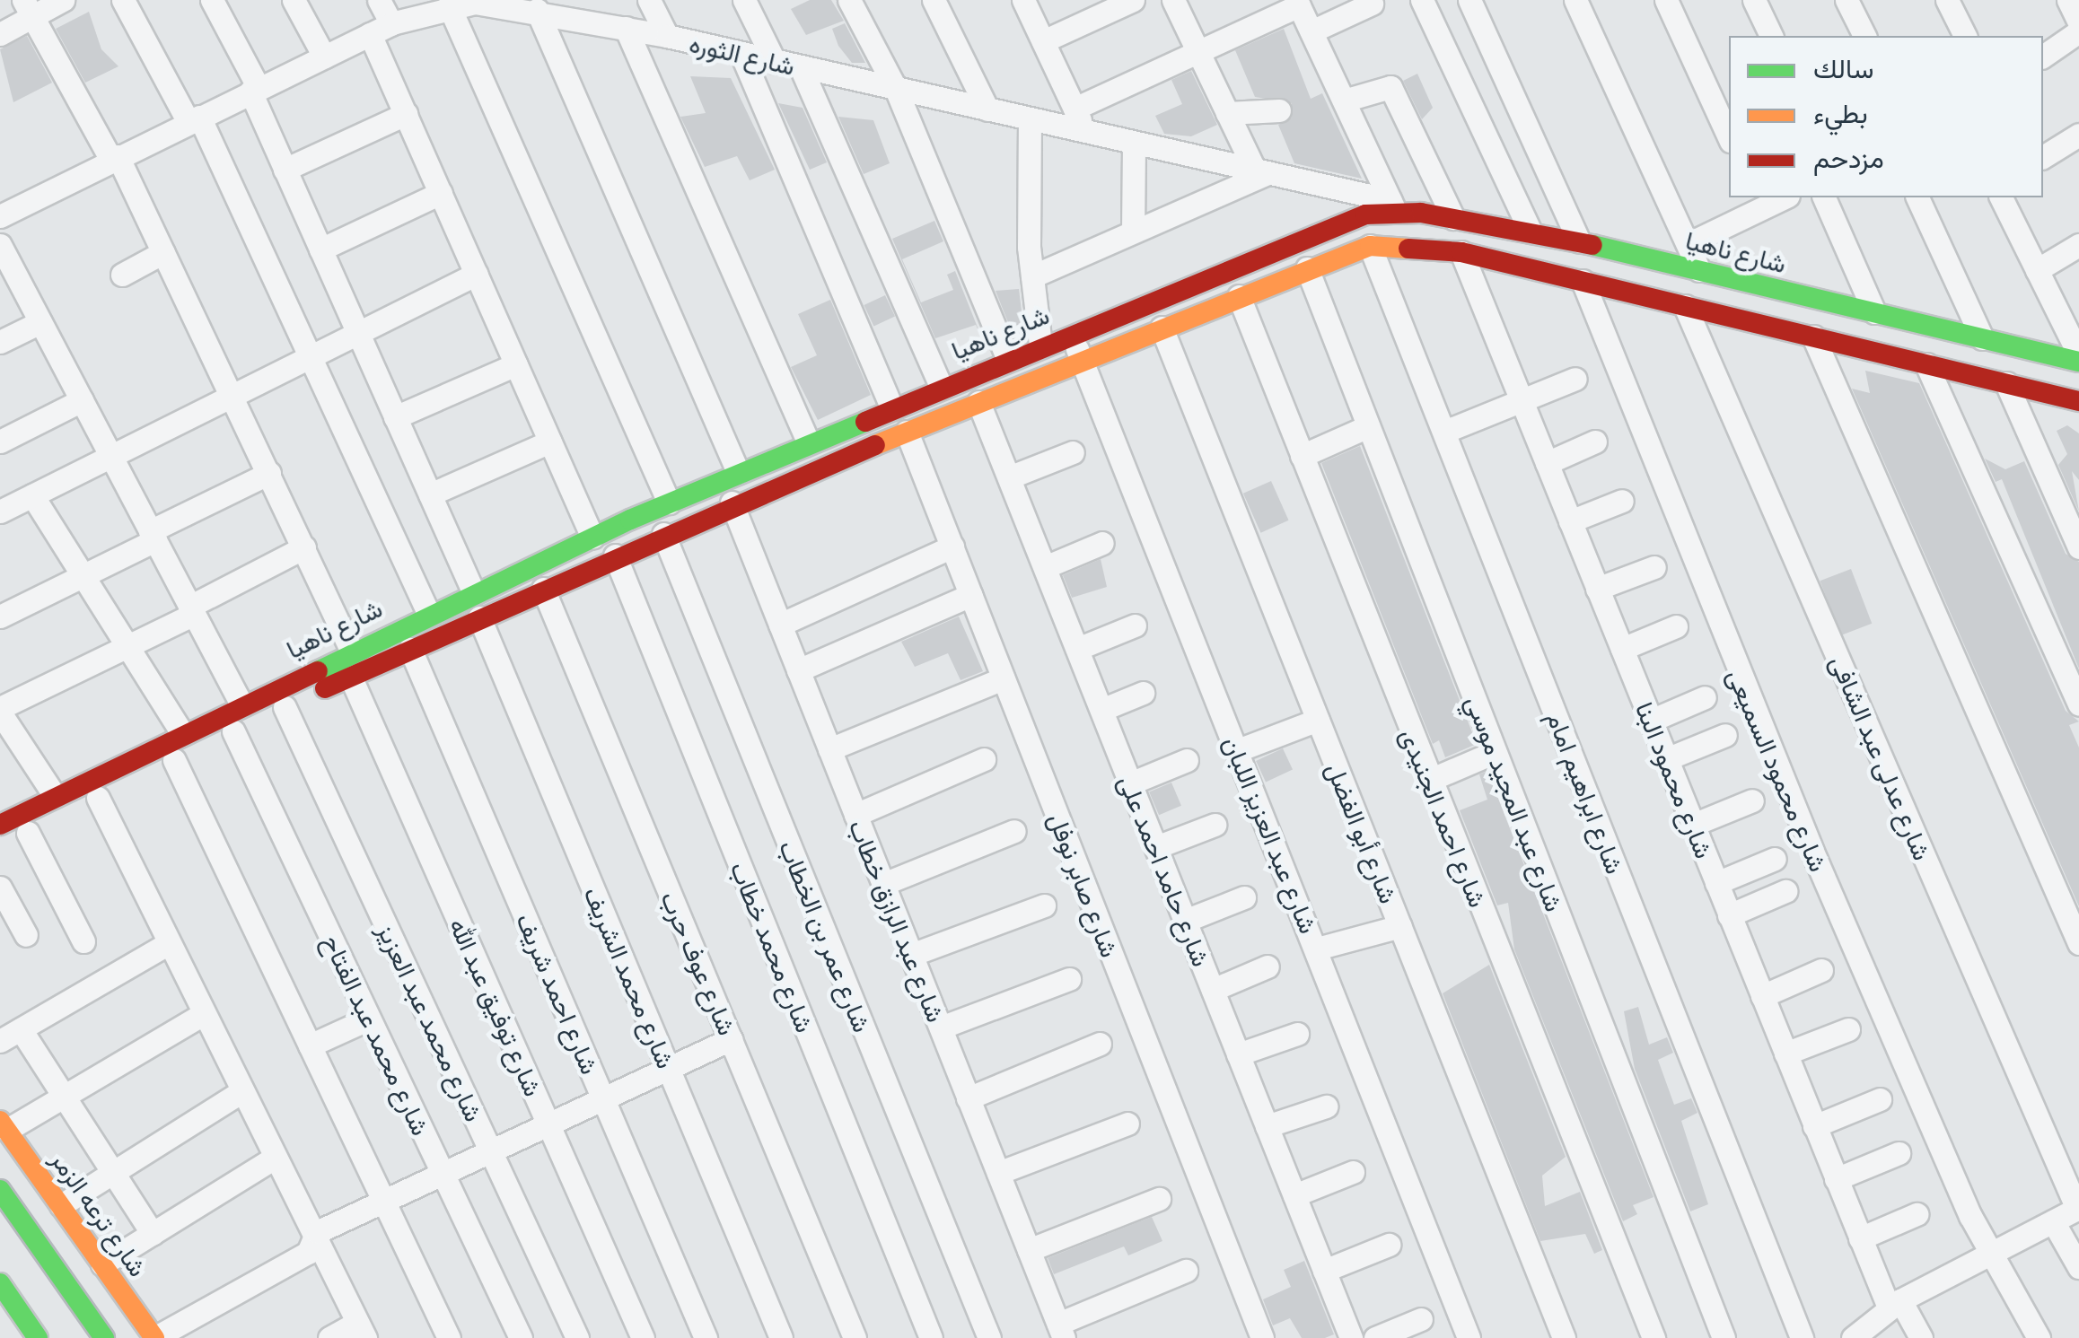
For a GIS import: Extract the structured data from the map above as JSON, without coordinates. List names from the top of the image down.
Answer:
{
  "streets": {
    "main road": ["شارع ناهيا", "شارع ترعه الزمر"],
    "street": [
      "شارع الثوره",
      "شارع عدلى عبد الشافى",
      "شارع محمود السميعى",
      "شارع محمود البنا",
      "شارع ابراهيم امام",
      "شارع عبد المجيد موسي",
      "شارع احمد الجنيدى",
      "شارع أبو الفضل",
      "شارع عبد العزيز اللبان",
      "شارع حامد احمد على",
      "شارع صابر نوفل",
      "شارع عبد الرازق خطاب",
      "شارع عمر بن الخطاب",
      "شارع محمد خطاب",
      "شارع عوف حرب",
      "شارع محمد الشريف",
      "شارع احمد شريف",
      "شارع توفيق عبد الله",
      "شارع محمد عبد العزيز",
      "شارع محمد عبد الفتاح"
    ]
  },
  "crossings": [
    ["شارع الثوره", "شارع ناهيا"],
    ["شارع ناهيا", "شارع عدلى عبد الشافى"],
    ["شارع ناهيا", "شارع محمود السميعى"],
    ["شارع ناهيا", "شارع محمود البنا"],
    ["شارع ناهيا", "شارع ابراهيم امام"],
    ["شارع ناهيا", "شارع عبد المجيد موسي"],
    ["شارع ناهيا", "شارع احمد الجنيدى"],
    ["شارع ناهيا", "شارع أبو الفضل"],
    ["شارع ناهيا", "شارع عبد العزيز اللبان"],
    ["شارع ناهيا", "شارع حامد احمد على"],
    ["شارع ناهيا", "شارع صابر نوفل"],
    ["شارع ناهيا", "شارع عبد الرازق خطاب"],
    ["شارع ناهيا", "شارع عمر بن الخطاب"],
    ["شارع ناهيا", "شارع محمد خطاب"],
    ["شارع ناهيا", "شارع عوف حرب"],
    ["شارع ناهيا", "شارع محمد الشريف"],
    ["شارع ناهيا", "شارع احمد شريف"],
    ["شارع ناهيا", "شارع توفيق عبد الله"],
    ["شارع ناهيا", "شارع محمد عبد العزيز"],
    ["شارع ناهيا", "شارع محمد عبد الفتاح"]
  ],
  "legend": ["سالك", "بطيء", "مزدحم"]
}
